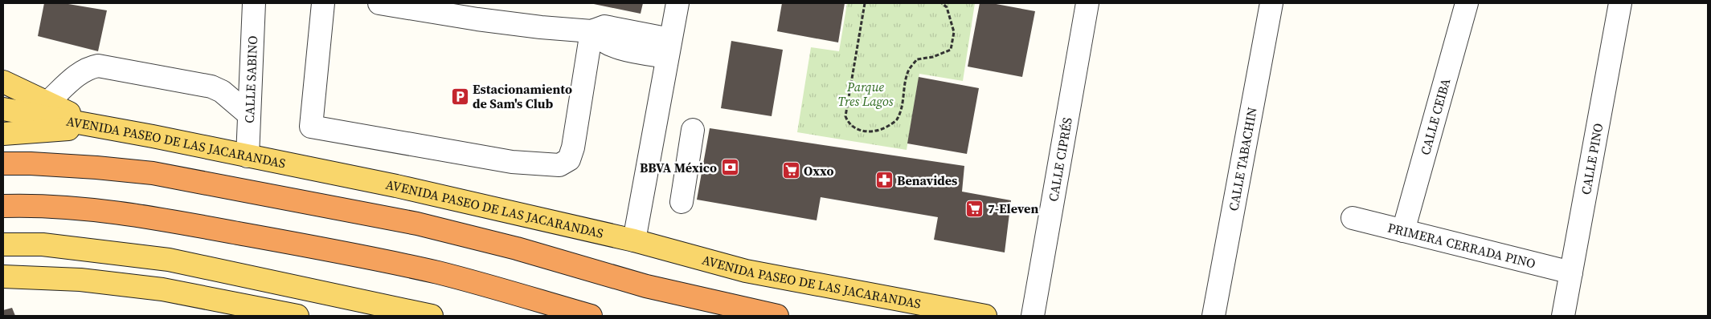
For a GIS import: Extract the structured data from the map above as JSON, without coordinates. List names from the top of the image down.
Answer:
{
  "streets": {
    "main road": ["AVENIDA PASEO DE LAS JACARANDAS"],
    "street": [
      "CALLE SABINO",
      "CALLE CEIBA",
      "CALLE CIPRÉS",
      "CALLE TABACHIN",
      "CALLE PINO",
      "PRIMERA CERRADA PINO"
    ]
  },
  "crossings": [
    ["CALLE SABINO", "AVENIDA PASEO DE LAS JACARANDAS"],
    ["CALLE CEIBA", "PRIMERA CERRADA PINO"],
    ["CALLE PINO", "PRIMERA CERRADA PINO"]
  ],
  "parks": ["Parque Tres Lagos"],
  "places": {
    "parking": ["Estacionamiento de Sam's Club"],
    "bank": ["BBVA México"],
    "supermarket": ["Oxxo", "7-Eleven"],
    "pharmacy": ["Benavides"]
  }
}
